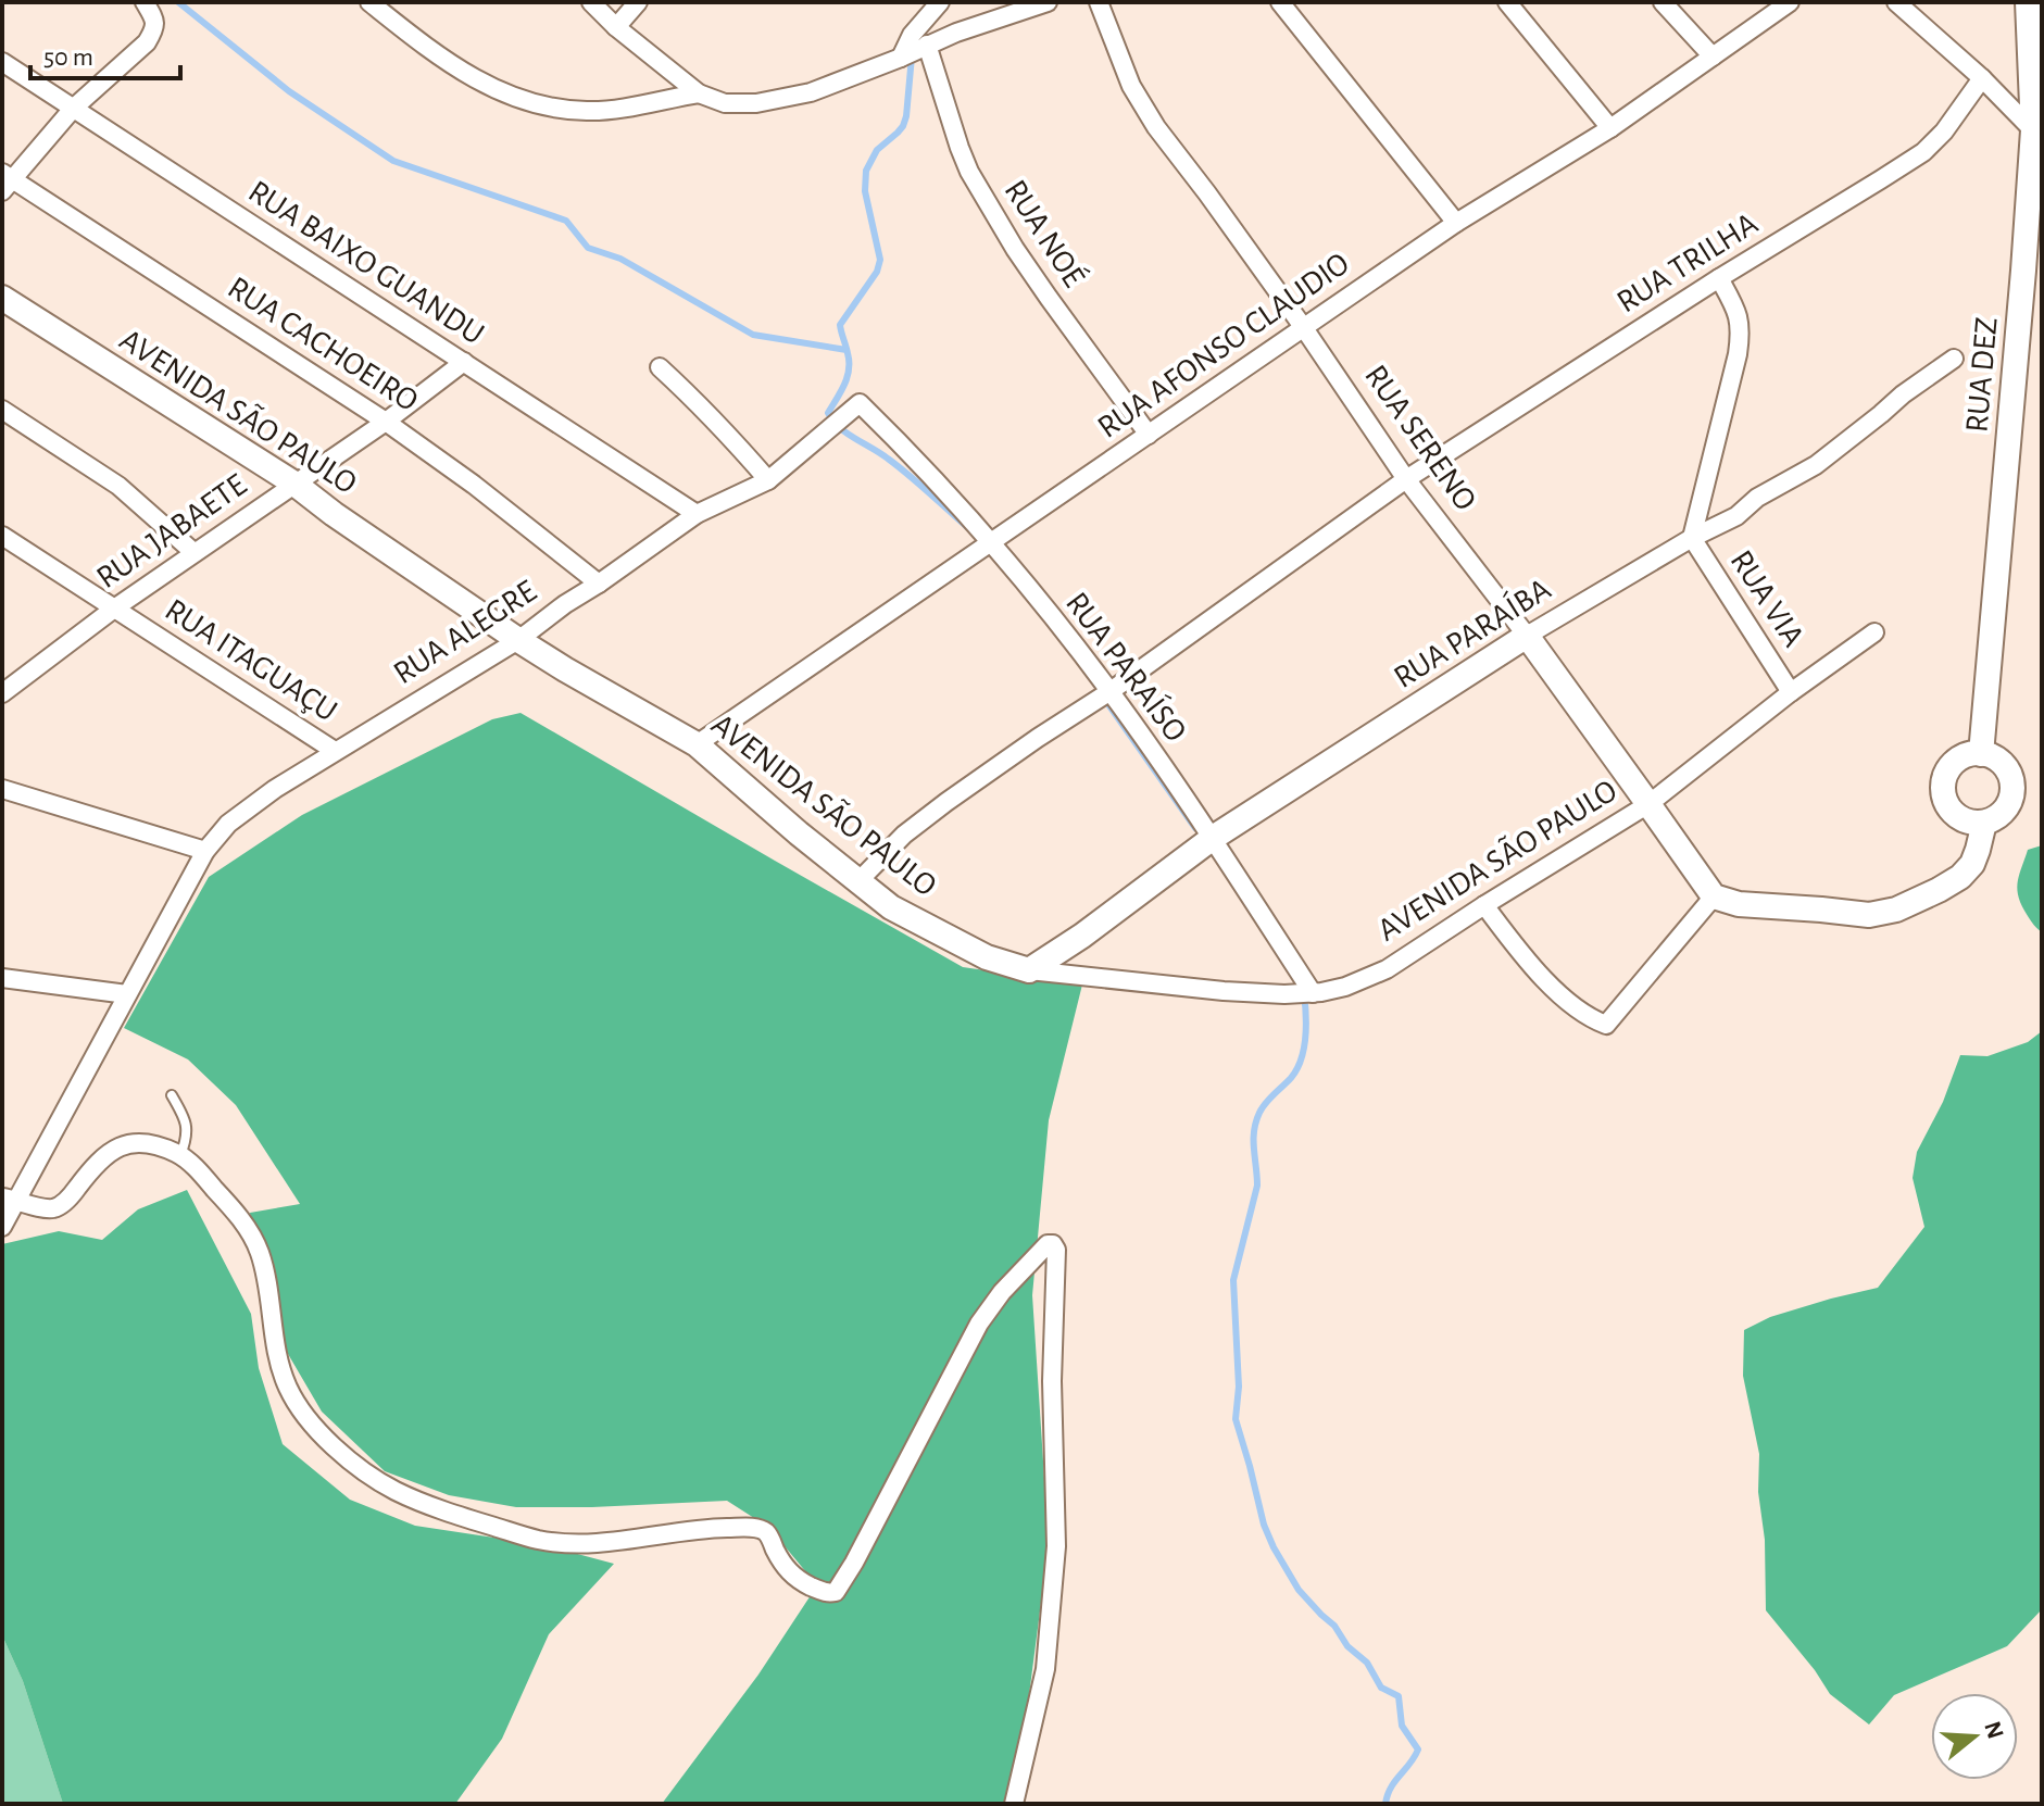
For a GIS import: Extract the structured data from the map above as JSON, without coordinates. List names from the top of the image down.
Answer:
{
  "streets": {
    "street": [
      "RUA NOÉ",
      "RUA BAIXO GUANDU",
      "RUA TRILHA",
      "RUA CACHOEIRO",
      "RUA AFONSO CLAUDIO",
      "RUA DEZ",
      "AVENIDA SÃO PAULO",
      "RUA SERENO",
      "RUA JABAETE",
      "RUA VIA",
      "RUA ALEGRE",
      "RUA PARAÍBA",
      "RUA ITAGUAÇU",
      "RUA PARAÍSO"
    ]
  },
  "crossings": [
    ["RUA NOÉ", "RUA AFONSO CLAUDIO"],
    ["RUA BAIXO GUANDU", "RUA JABAETE"],
    ["RUA BAIXO GUANDU", "RUA ALEGRE"],
    ["RUA TRILHA", "AVENIDA SÃO PAULO"],
    ["RUA TRILHA", "RUA SERENO"],
    ["RUA TRILHA", "RUA PARAÍSO"],
    ["RUA CACHOEIRO", "RUA JABAETE"],
    ["RUA CACHOEIRO", "RUA ALEGRE"],
    ["RUA AFONSO CLAUDIO", "AVENIDA SÃO PAULO"],
    ["RUA AFONSO CLAUDIO", "RUA SERENO"],
    ["RUA AFONSO CLAUDIO", "RUA PARAÍSO"],
    ["AVENIDA SÃO PAULO", "RUA SERENO"],
    ["AVENIDA SÃO PAULO", "RUA JABAETE"],
    ["AVENIDA SÃO PAULO", "RUA VIA"],
    ["AVENIDA SÃO PAULO", "RUA ALEGRE"],
    ["AVENIDA SÃO PAULO", "RUA PARAÍBA"],
    ["AVENIDA SÃO PAULO", "RUA PARAÍSO"],
    ["RUA SERENO", "RUA PARAÍBA"],
    ["RUA JABAETE", "RUA ITAGUAÇU"],
    ["RUA VIA", "RUA PARAÍBA"],
    ["RUA ALEGRE", "RUA ITAGUAÇU"],
    ["RUA ALEGRE", "RUA PARAÍSO"],
    ["RUA PARAÍBA", "RUA PARAÍSO"]
  ],
  "scale_bar": "50 m",
  "north": "right"
}
